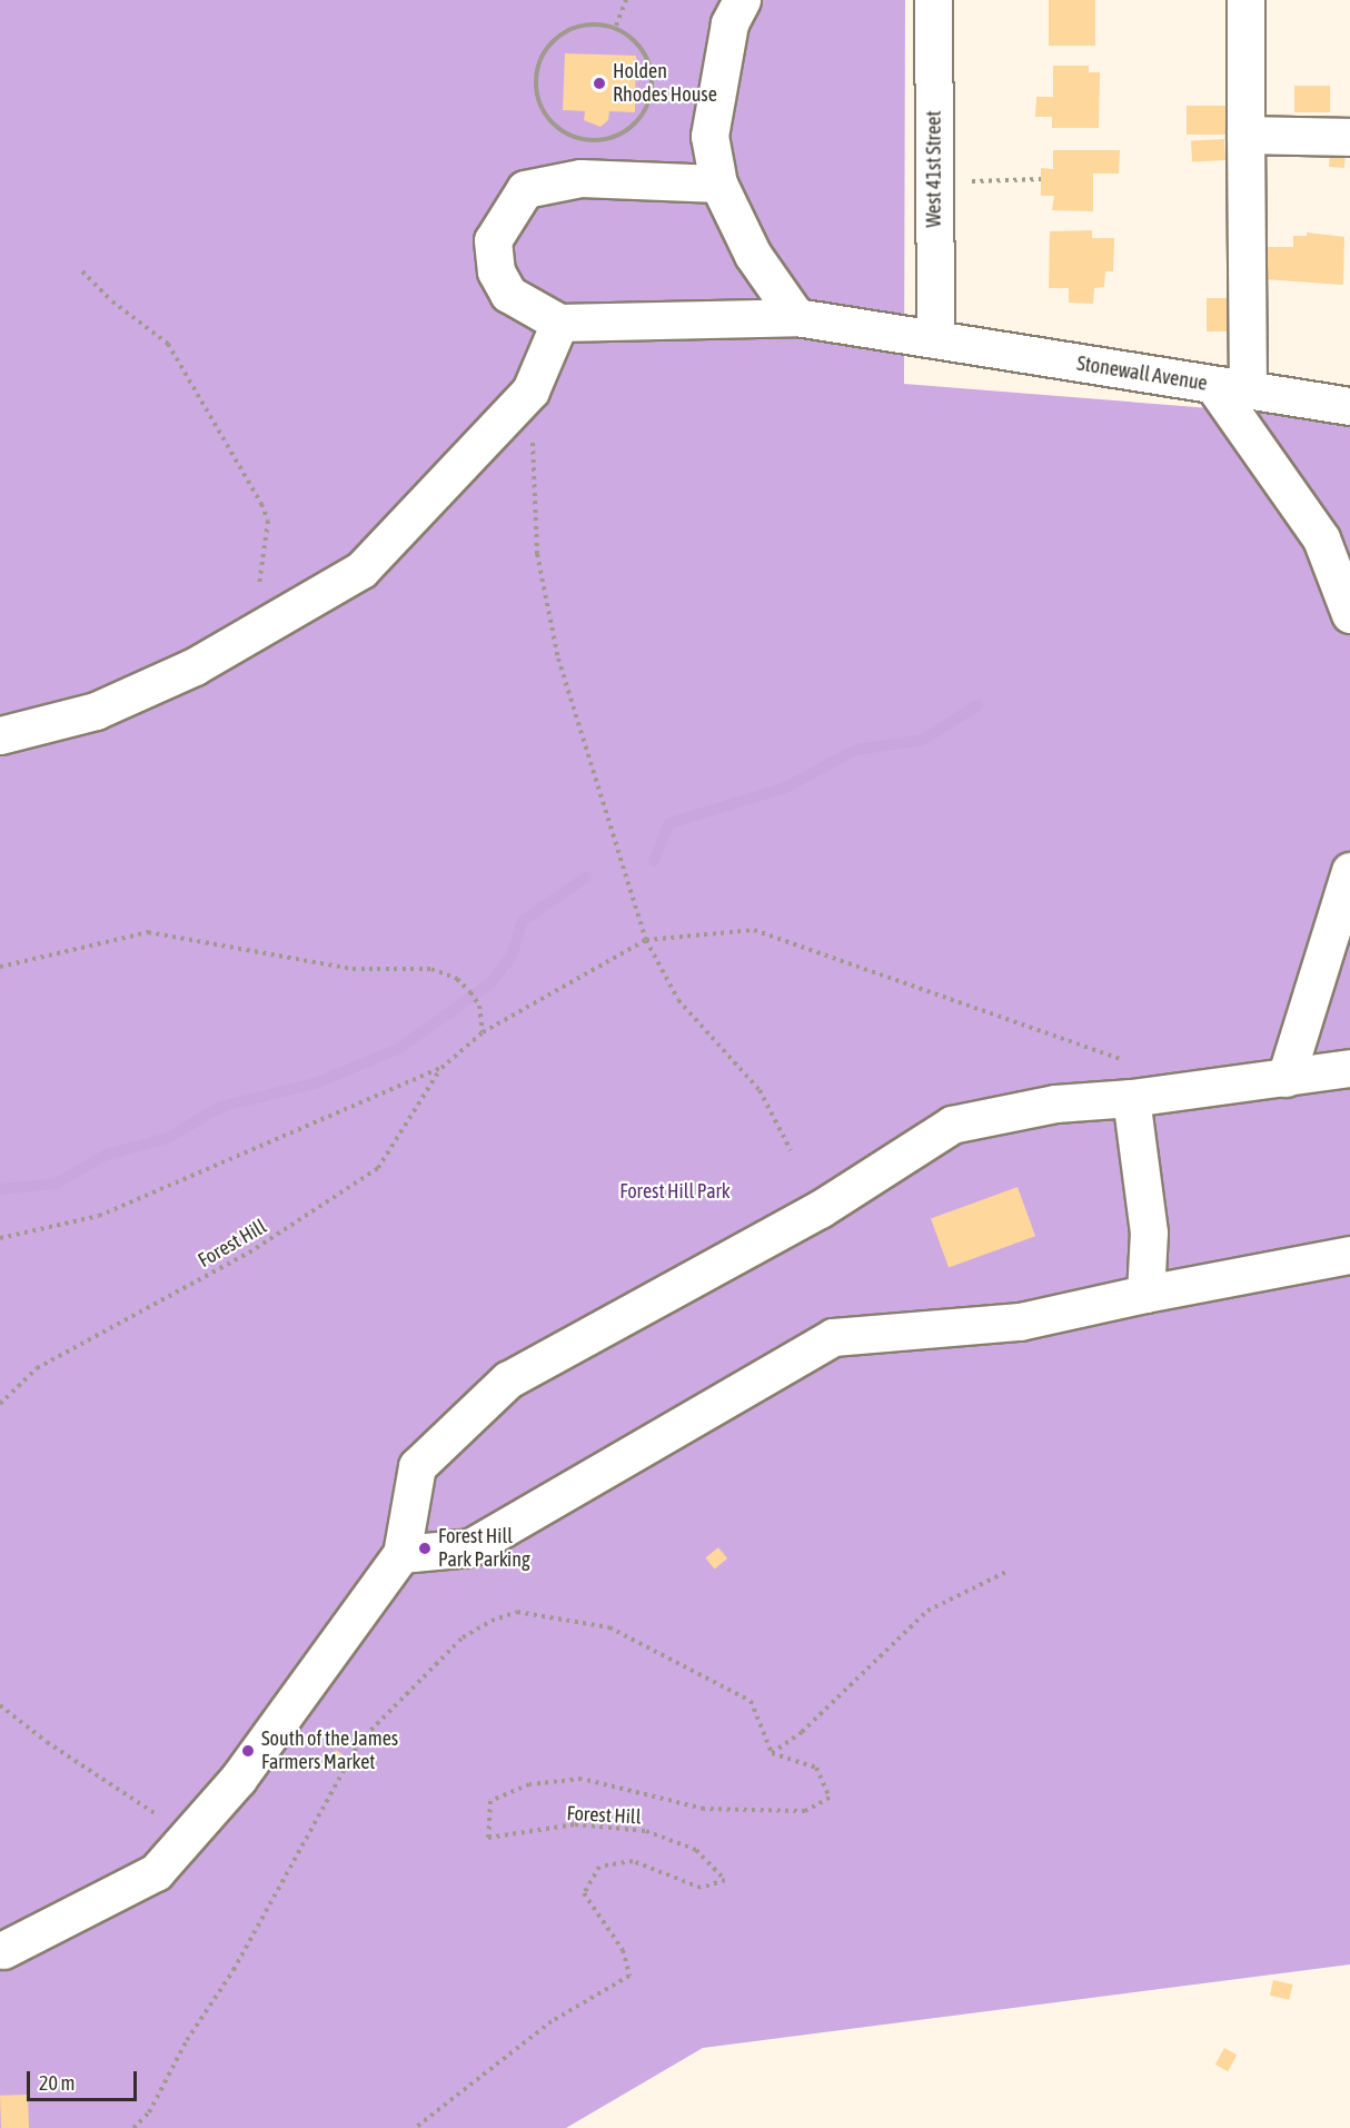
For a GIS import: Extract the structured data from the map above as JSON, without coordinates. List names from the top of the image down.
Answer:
{
  "streets": {
    "street": ["West 41st Street", "Stonewall Avenue"],
    "path": ["Forest Hill"]
  },
  "crossings": [
    ["West 41st Street", "Stonewall Avenue"]
  ],
  "parks": ["Forest Hill Park"],
  "places": ["Holden Rhodes House", "Forest Hill Park Parking", "South of the James Farmers Market"],
  "scale_bar": "20 m"
}
